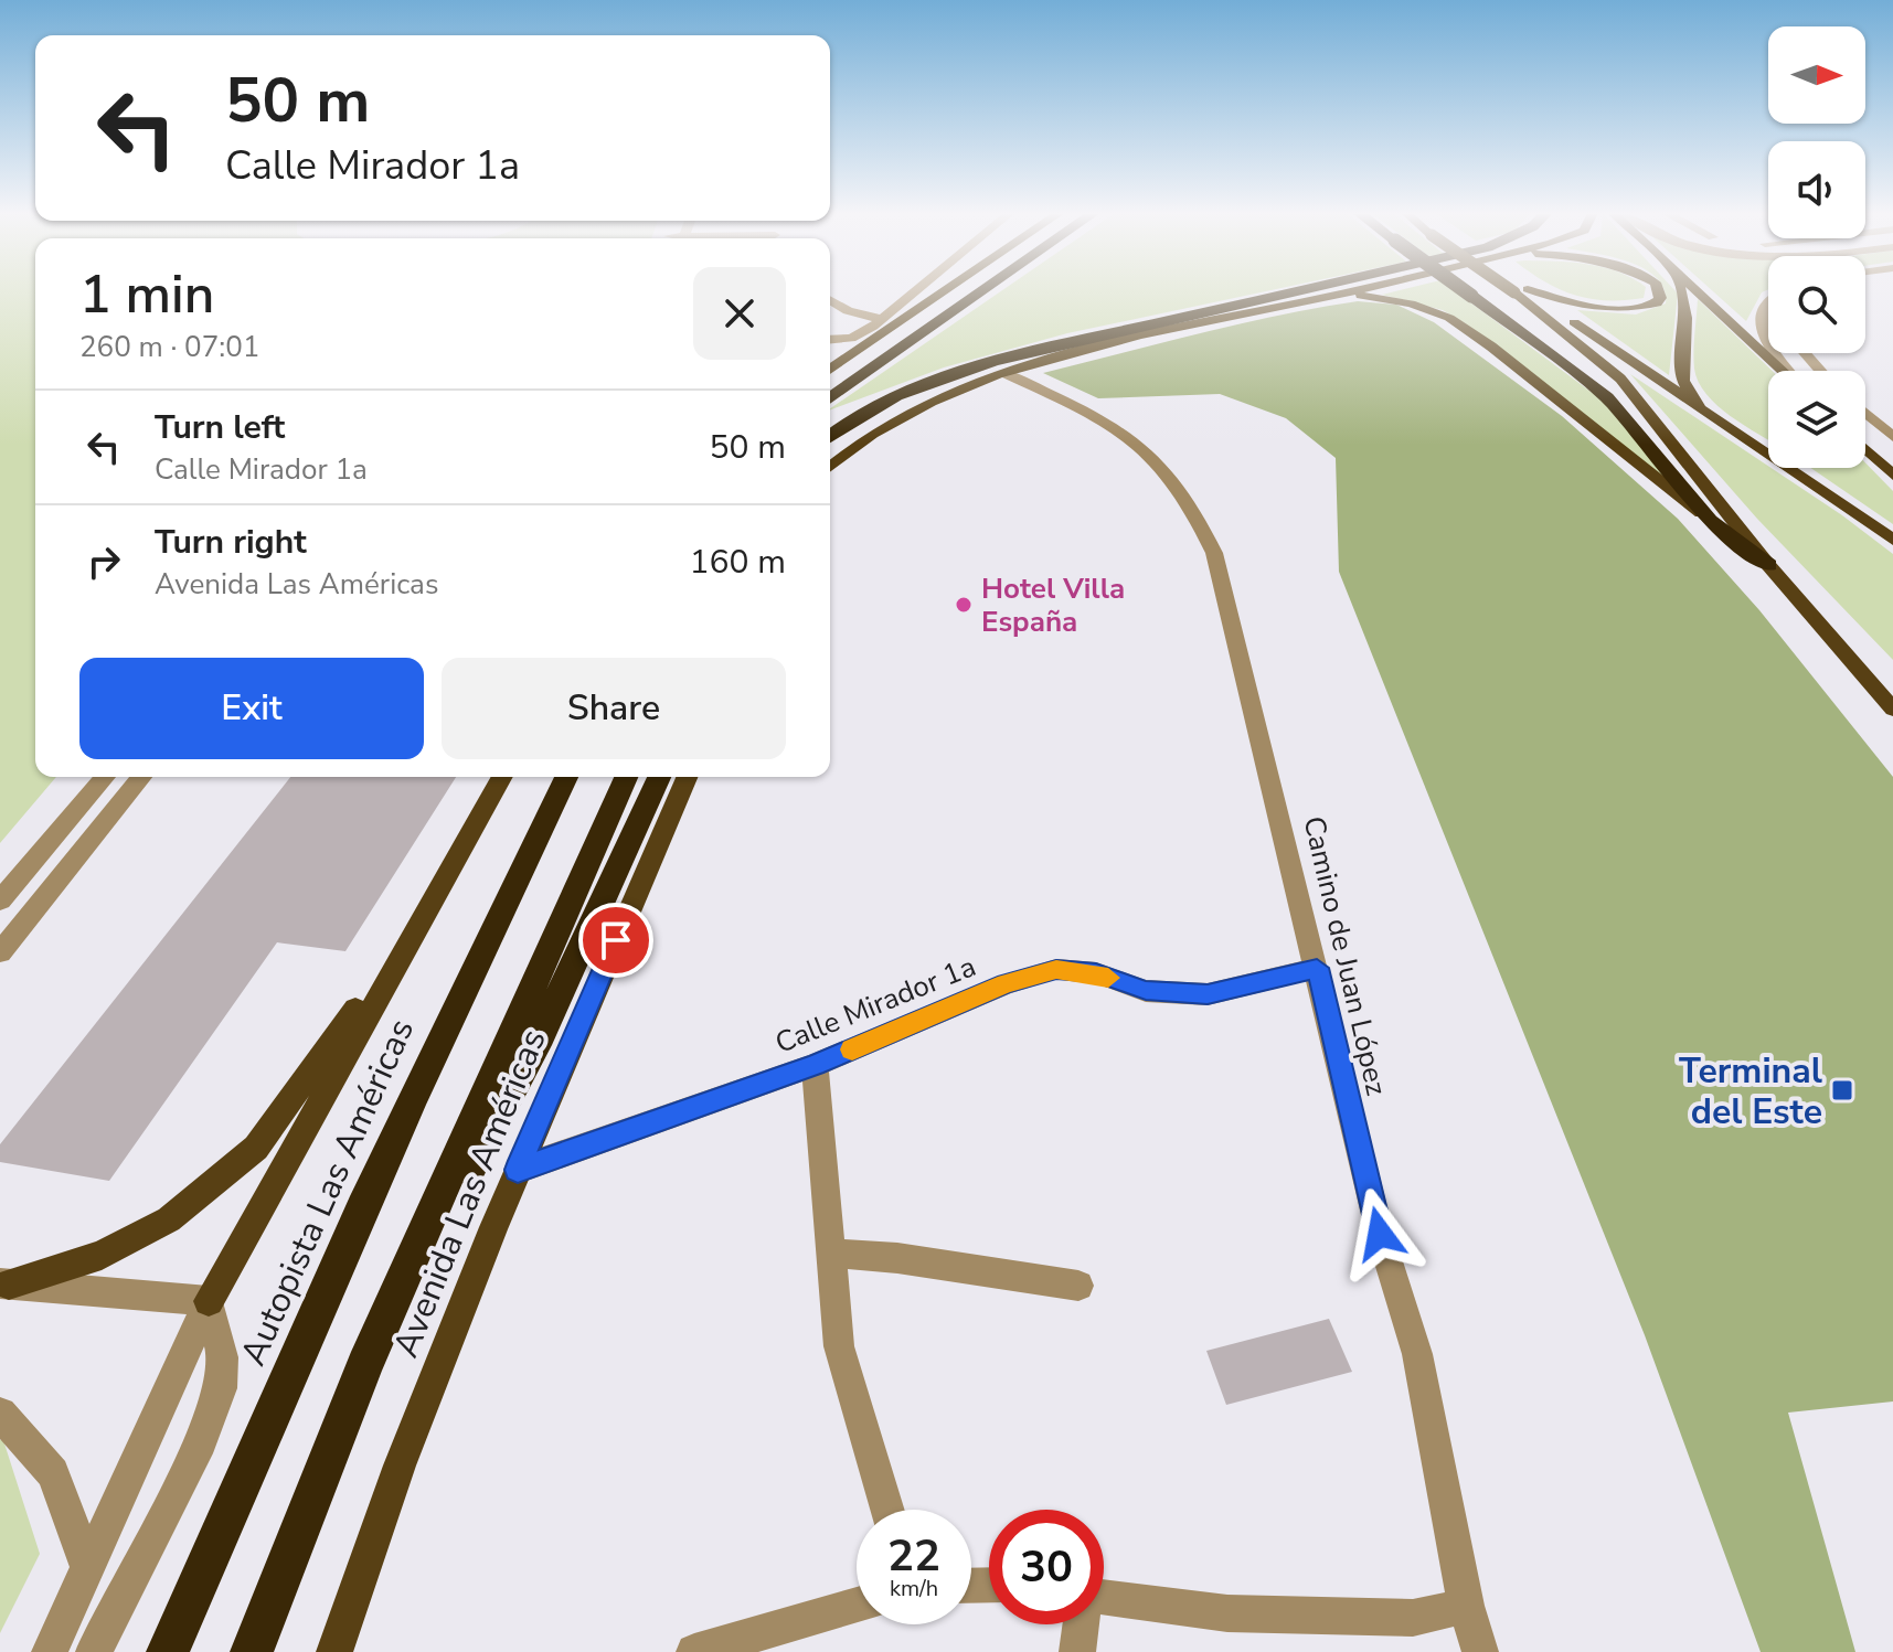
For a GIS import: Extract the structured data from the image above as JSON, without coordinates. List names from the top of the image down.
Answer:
{
  "streets": {
    "highway": ["Autopista Las Américas"],
    "main road": ["Avenida Las Américas"],
    "street": ["Camino de Juan López", "Calle Mirador 1a"]
  },
  "crossings": [
    ["Camino de Juan López", "Calle Mirador 1a"],
    ["Calle Mirador 1a", "Avenida Las Américas"]
  ],
  "places": {
    "other": ["Hotel Villa España"],
    "transit": ["Terminal del Este"]
  },
  "north": "right",
  "page": {
    "turn": ["50 m", "Calle Mirador 1a"],
    "heading": ["1 min", "260 m · 07:01"],
    "list": [
      {
        "name": "Turn left",
        "note": "Calle Mirador 1a",
        "value": "50 m"
      },
      {
        "name": "Turn right",
        "note": "Avenida Las Américas",
        "value": "160 m"
      }
    ],
    "buttons": ["Exit", "Share"],
    "speed": "22 km/h",
    "limit": "30"
  }
}
